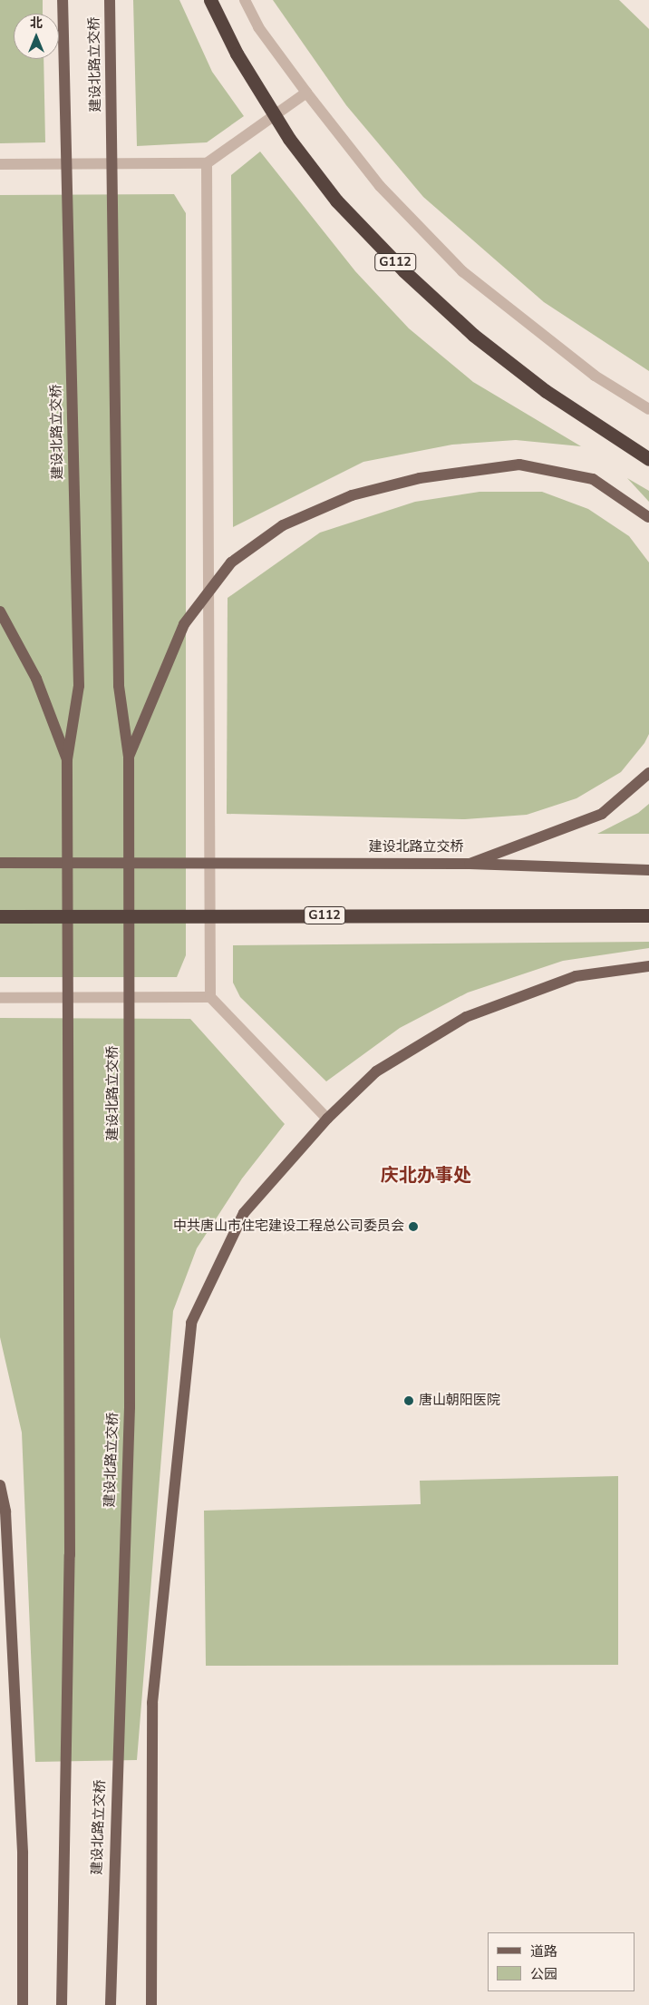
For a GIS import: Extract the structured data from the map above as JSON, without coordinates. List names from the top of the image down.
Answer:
{
  "streets": {
    "highway": ["G112"],
    "main road": ["建设北路立交桥"]
  },
  "districts": ["庆北办事处"],
  "places": ["中共唐山市住宅建设工程总公司委员会", "唐山朝阳医院"],
  "legend": ["道路", "公园"],
  "north": "top"
}
